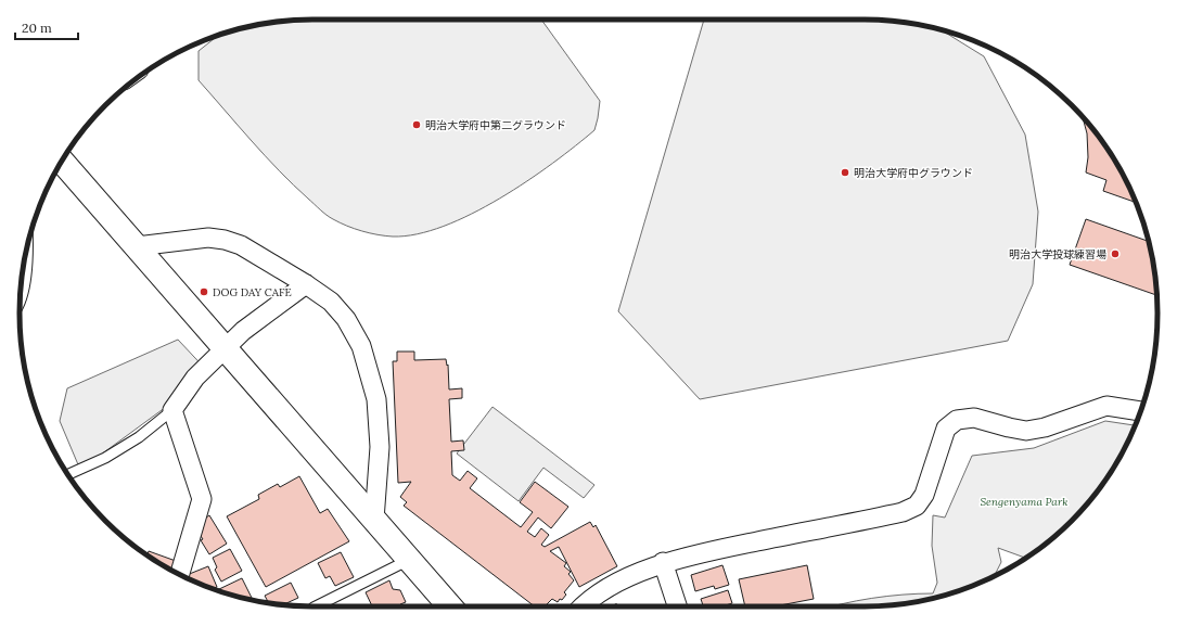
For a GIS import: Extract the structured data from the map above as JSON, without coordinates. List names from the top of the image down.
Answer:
{
  "parks": ["Sengenyama Park"],
  "places": [
    "明治大学府中第二グラウンド",
    "明治大学府中グラウンド",
    "明治大学投球練習場",
    "DOG DAY CAFE"
  ],
  "scale_bar": "20 m"
}
